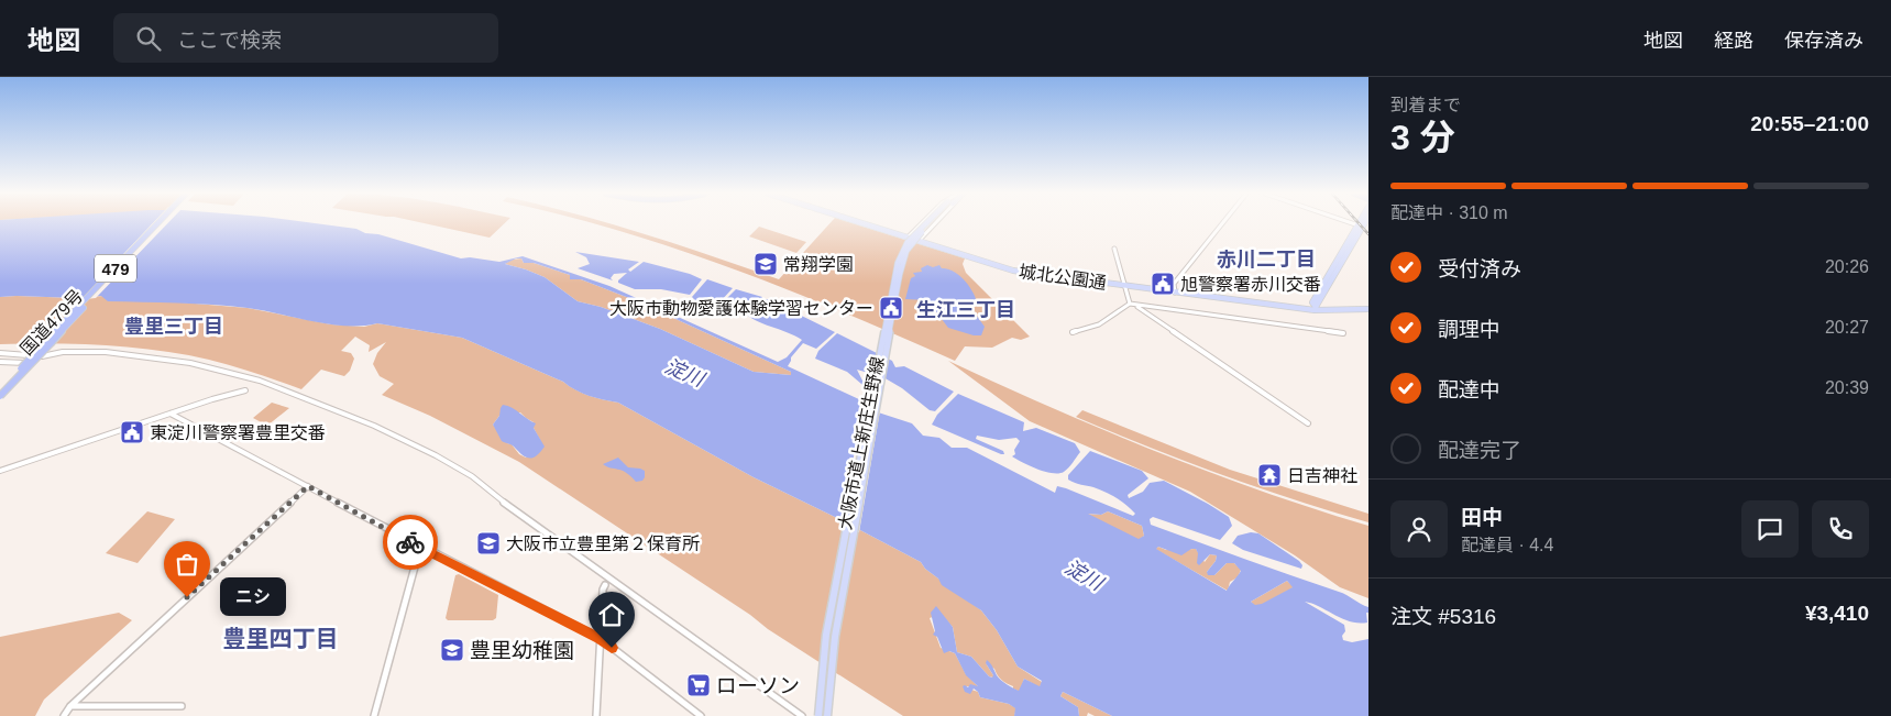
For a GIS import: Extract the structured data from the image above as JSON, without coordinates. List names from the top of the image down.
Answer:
{
  "streets": {
    "highway": ["479", "国道479号"],
    "main road": ["城北公園通", "大阪市道上新庄生野線"]
  },
  "districts": [
    "赤川二丁目",
    "生江三丁目",
    "豊里三丁目",
    "豊里四丁目"
  ],
  "water": ["淀川"],
  "places": {
    "school or university": ["常翔学園", "大阪市立豊里第２保育所", "豊里幼稚園"],
    "public building": ["旭警察署赤川交番", "大阪市動物愛護体験学習センター", "東淀川警察署豊里交番"],
    "temple": ["日吉神社"],
    "other": ["ニシ"],
    "supermarket": ["ローソン"]
  },
  "page": {
    "header": "地図",
    "search": "ここで検索",
    "nav": ["地図", "経路", "保存済み"],
    "heading": ["3 分", "到着まで", "20:55–21:00"],
    "panel": [
      "田中",
      "配達員 · 4.4",
      "注文 #5316",
      "¥3,410"
    ],
    "bar": "配達中 · 310 m",
    "list": [
      ["受付済み", "20:26"],
      ["調理中", "20:27"],
      ["配達中", "20:39"],
      "配達完了"
    ],
    "bubble": "ニシ"
  }
}
